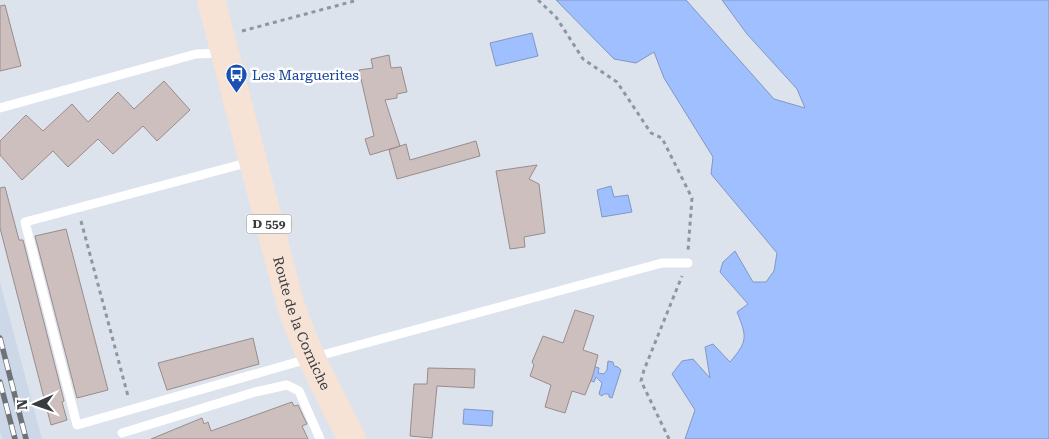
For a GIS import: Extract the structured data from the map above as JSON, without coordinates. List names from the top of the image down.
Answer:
{
  "streets": {
    "main road": ["D 559", "Route de la Corniche"]
  },
  "places": {
    "bus stop": ["Les Marguerites"]
  },
  "north": "left"
}
